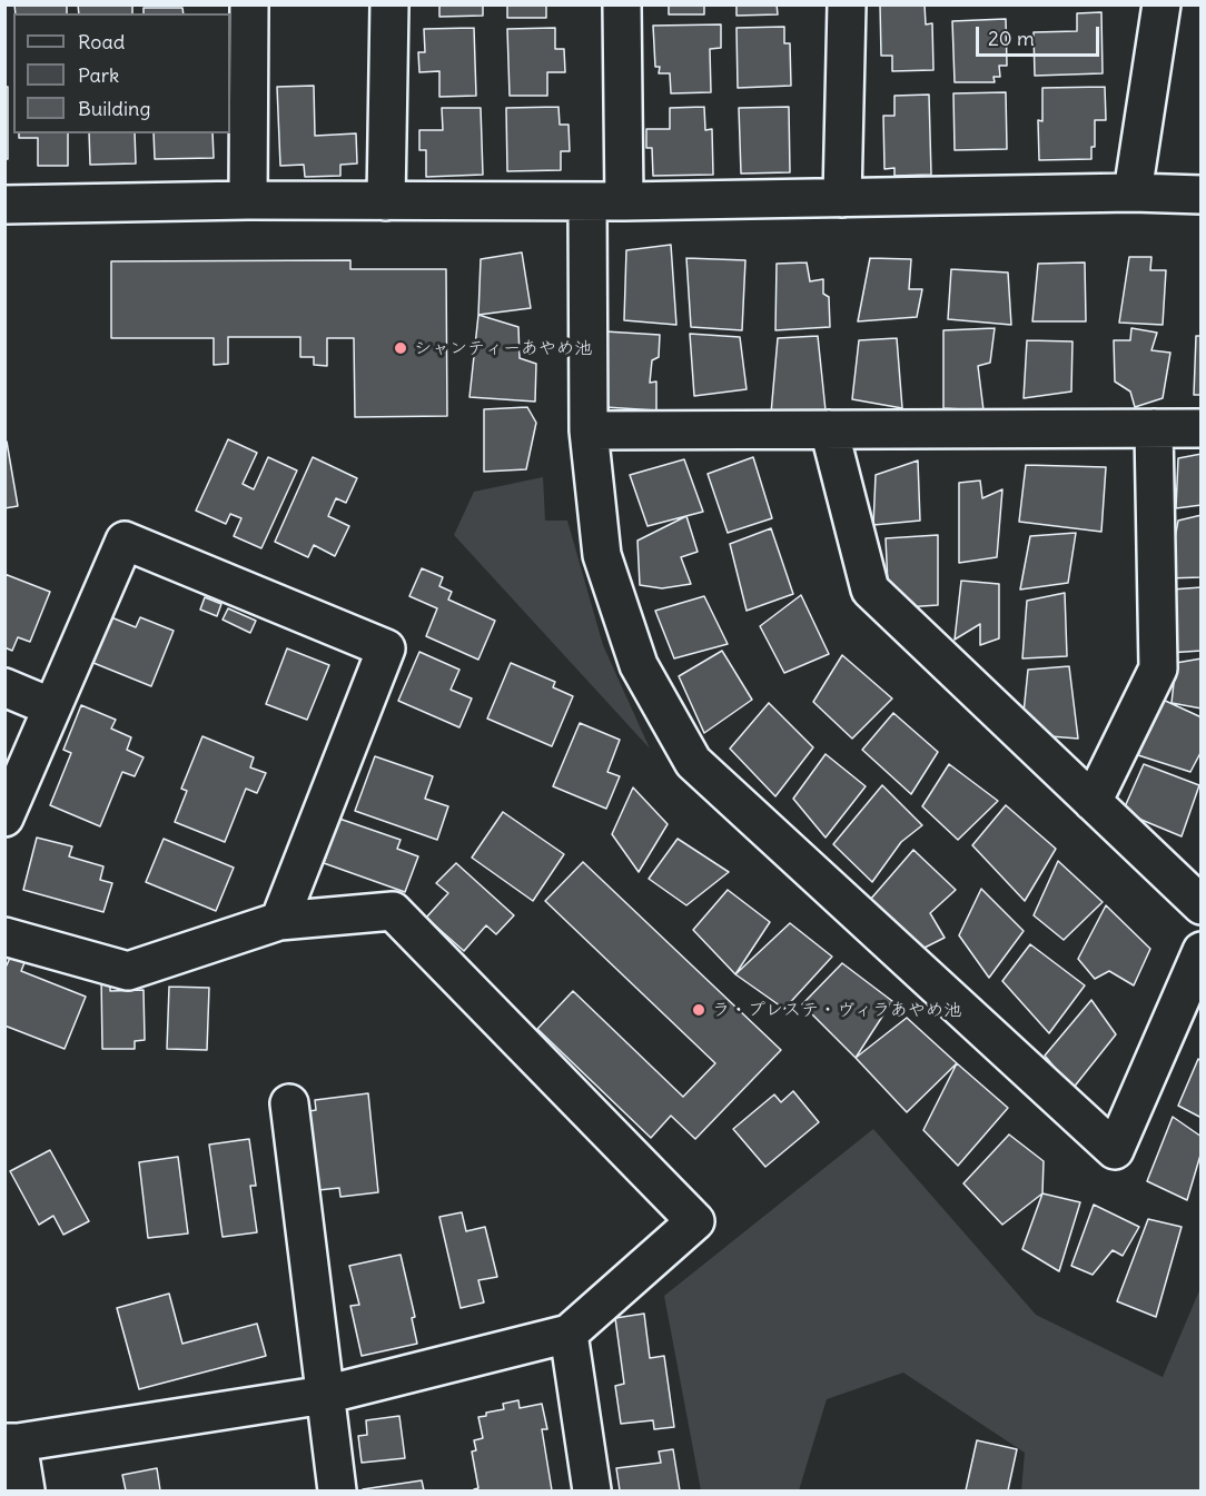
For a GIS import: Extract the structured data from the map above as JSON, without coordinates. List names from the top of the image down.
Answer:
{
  "places": ["シャンティーあやめ池", "ラ・プレステ・ヴィラあやめ池"],
  "legend": ["Road", "Park", "Building"],
  "scale_bar": "20 m"
}
